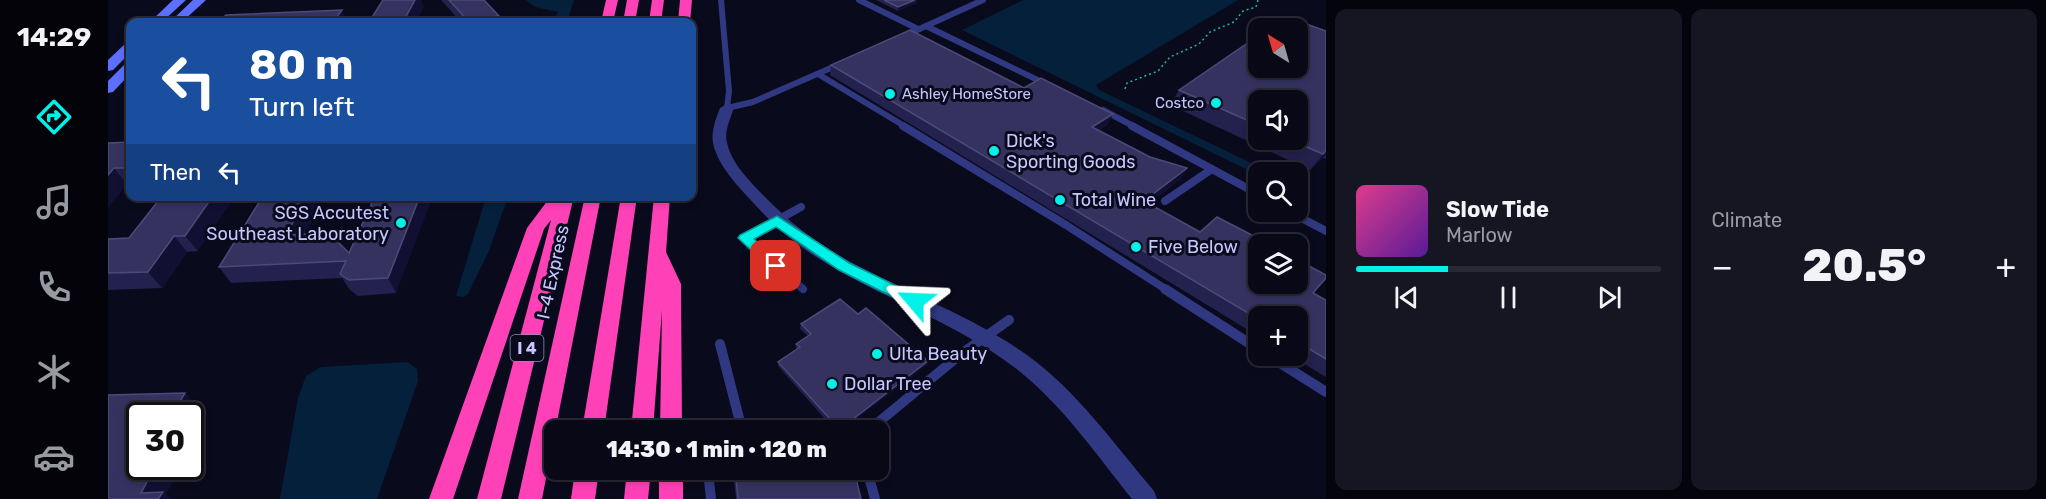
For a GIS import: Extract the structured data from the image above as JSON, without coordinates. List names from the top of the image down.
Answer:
{
  "streets": {
    "highway": ["I-4 Express", "I 4"]
  },
  "places": [
    "Ashley HomeStore",
    "Costco",
    "Dick's Sporting Goods",
    "Total Wine",
    "SGS Accutest Southeast Laboratory",
    "Five Below",
    "Ulta Beauty",
    "Dollar Tree"
  ],
  "north": "top left",
  "page": {
    "tabs": "14:29",
    "tile": "Climate",
    "map_buttons": "+",
    "turn": ["80 m", "Turn left"],
    "then": "Then",
    "song": ["Slow Tide", "Marlow"],
    "heat": ["−", "20.5°", "+"],
    "limit": "30",
    "trip": "14:30 · 1 min · 120 m"
  }
}
